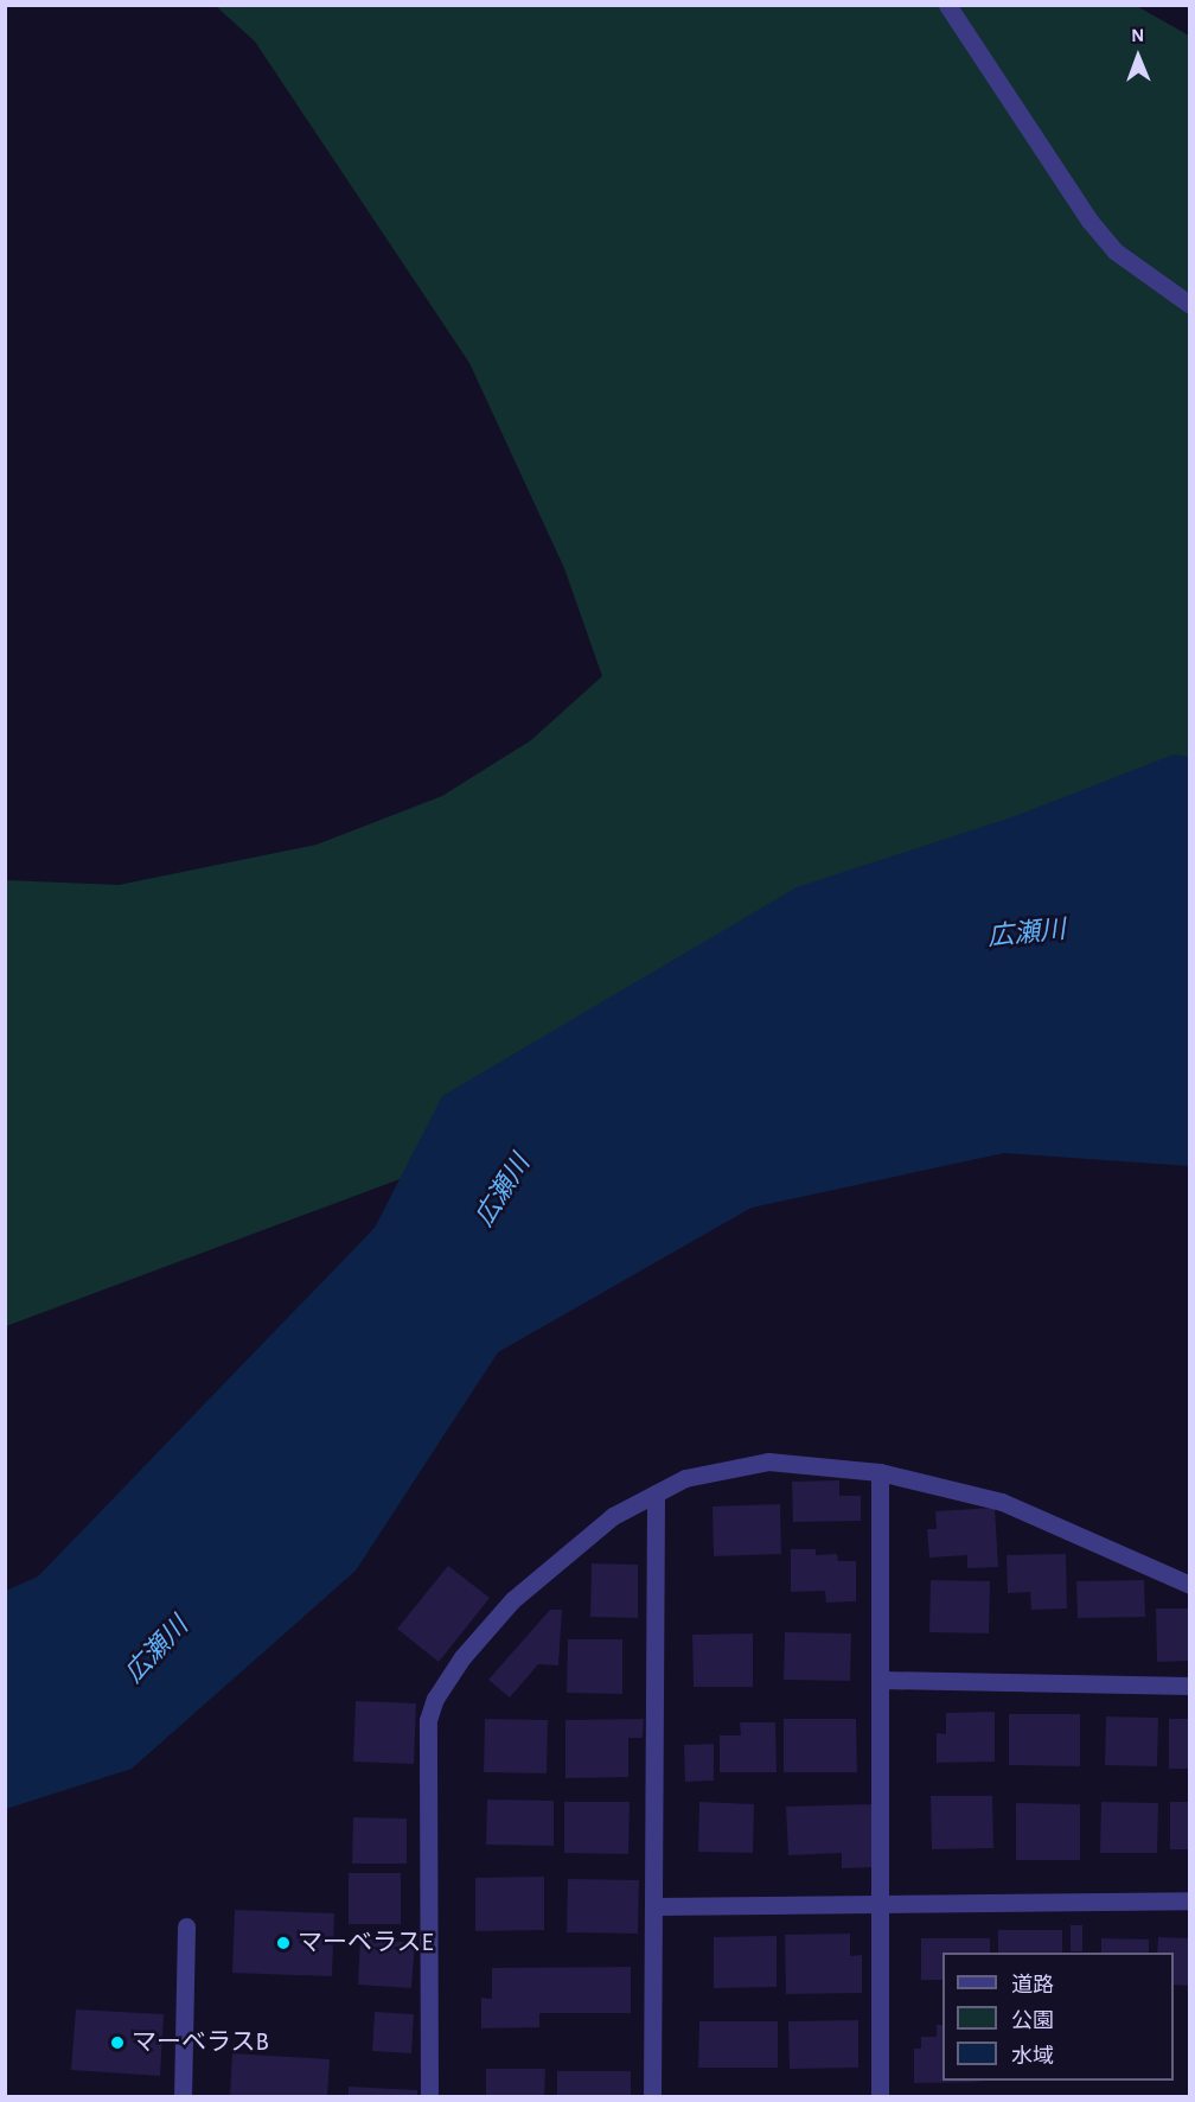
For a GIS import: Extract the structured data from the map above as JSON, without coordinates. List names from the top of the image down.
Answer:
{
  "water": ["広瀬川"],
  "places": ["マーベラスE", "マーベラスB"],
  "legend": ["道路", "公園", "水域"],
  "north": "top"
}
